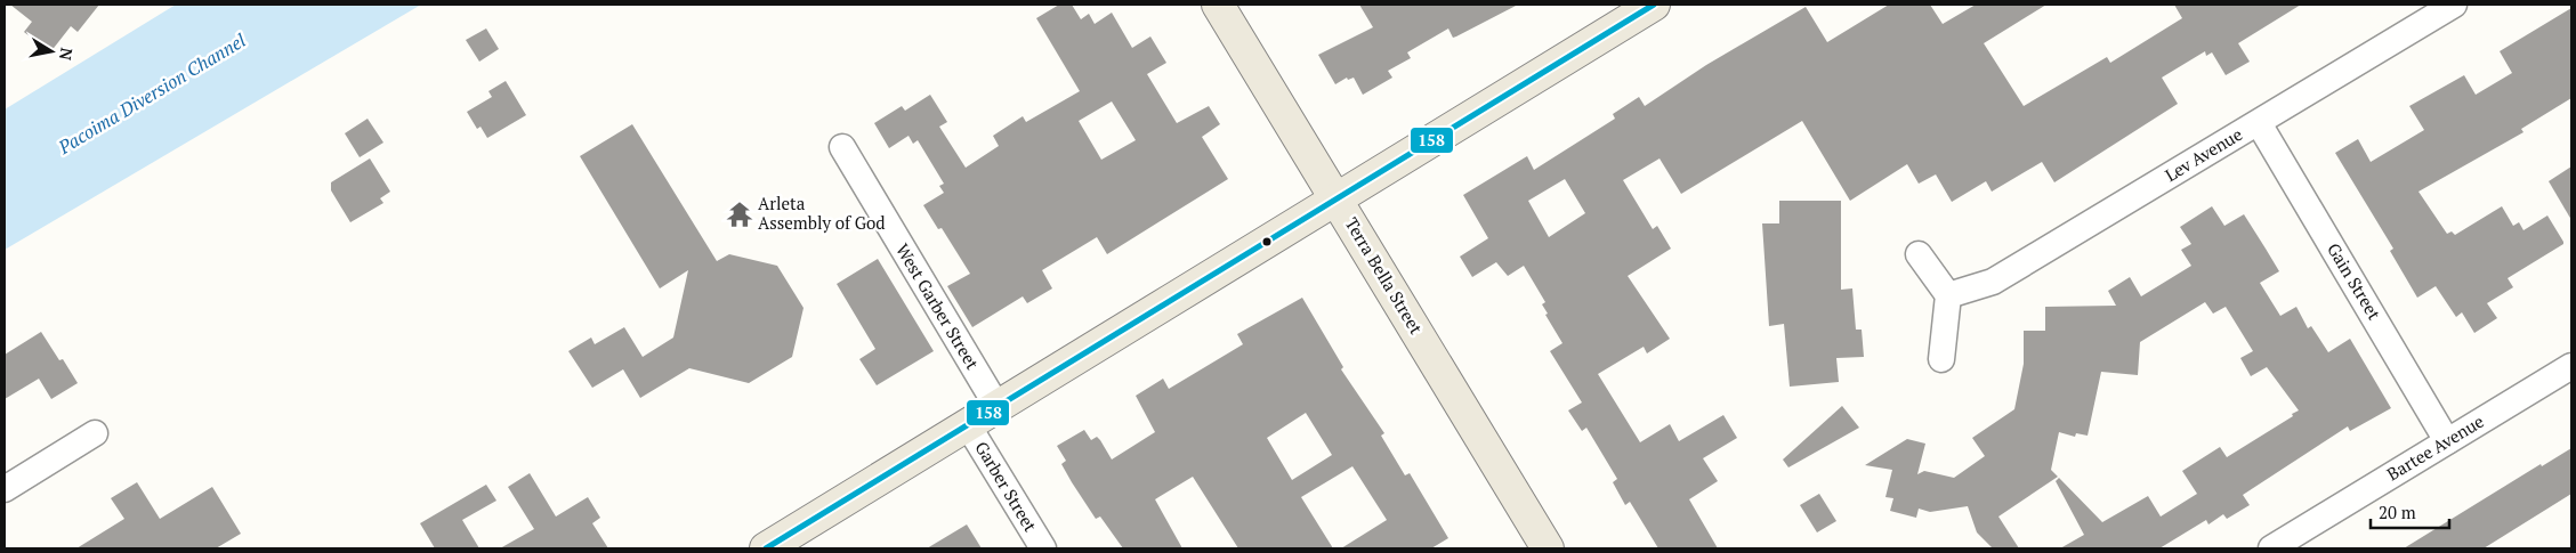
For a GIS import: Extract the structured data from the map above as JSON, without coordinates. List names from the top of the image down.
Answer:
{
  "streets": {
    "main road": ["Terra Bella Street"],
    "street": [
      "Lev Avenue",
      "Gain Street",
      "West Garber Street",
      "Bartee Avenue",
      "Garber Street"
    ]
  },
  "crossings": [
    ["Lev Avenue", "Gain Street"],
    ["Gain Street", "Bartee Avenue"]
  ],
  "water": ["Pacoima Diversion Channel"],
  "places": {
    "temple": ["Arleta Assembly of God"]
  },
  "lines": ["transit line 158"],
  "scale_bar": "20 m",
  "north": "right"
}
